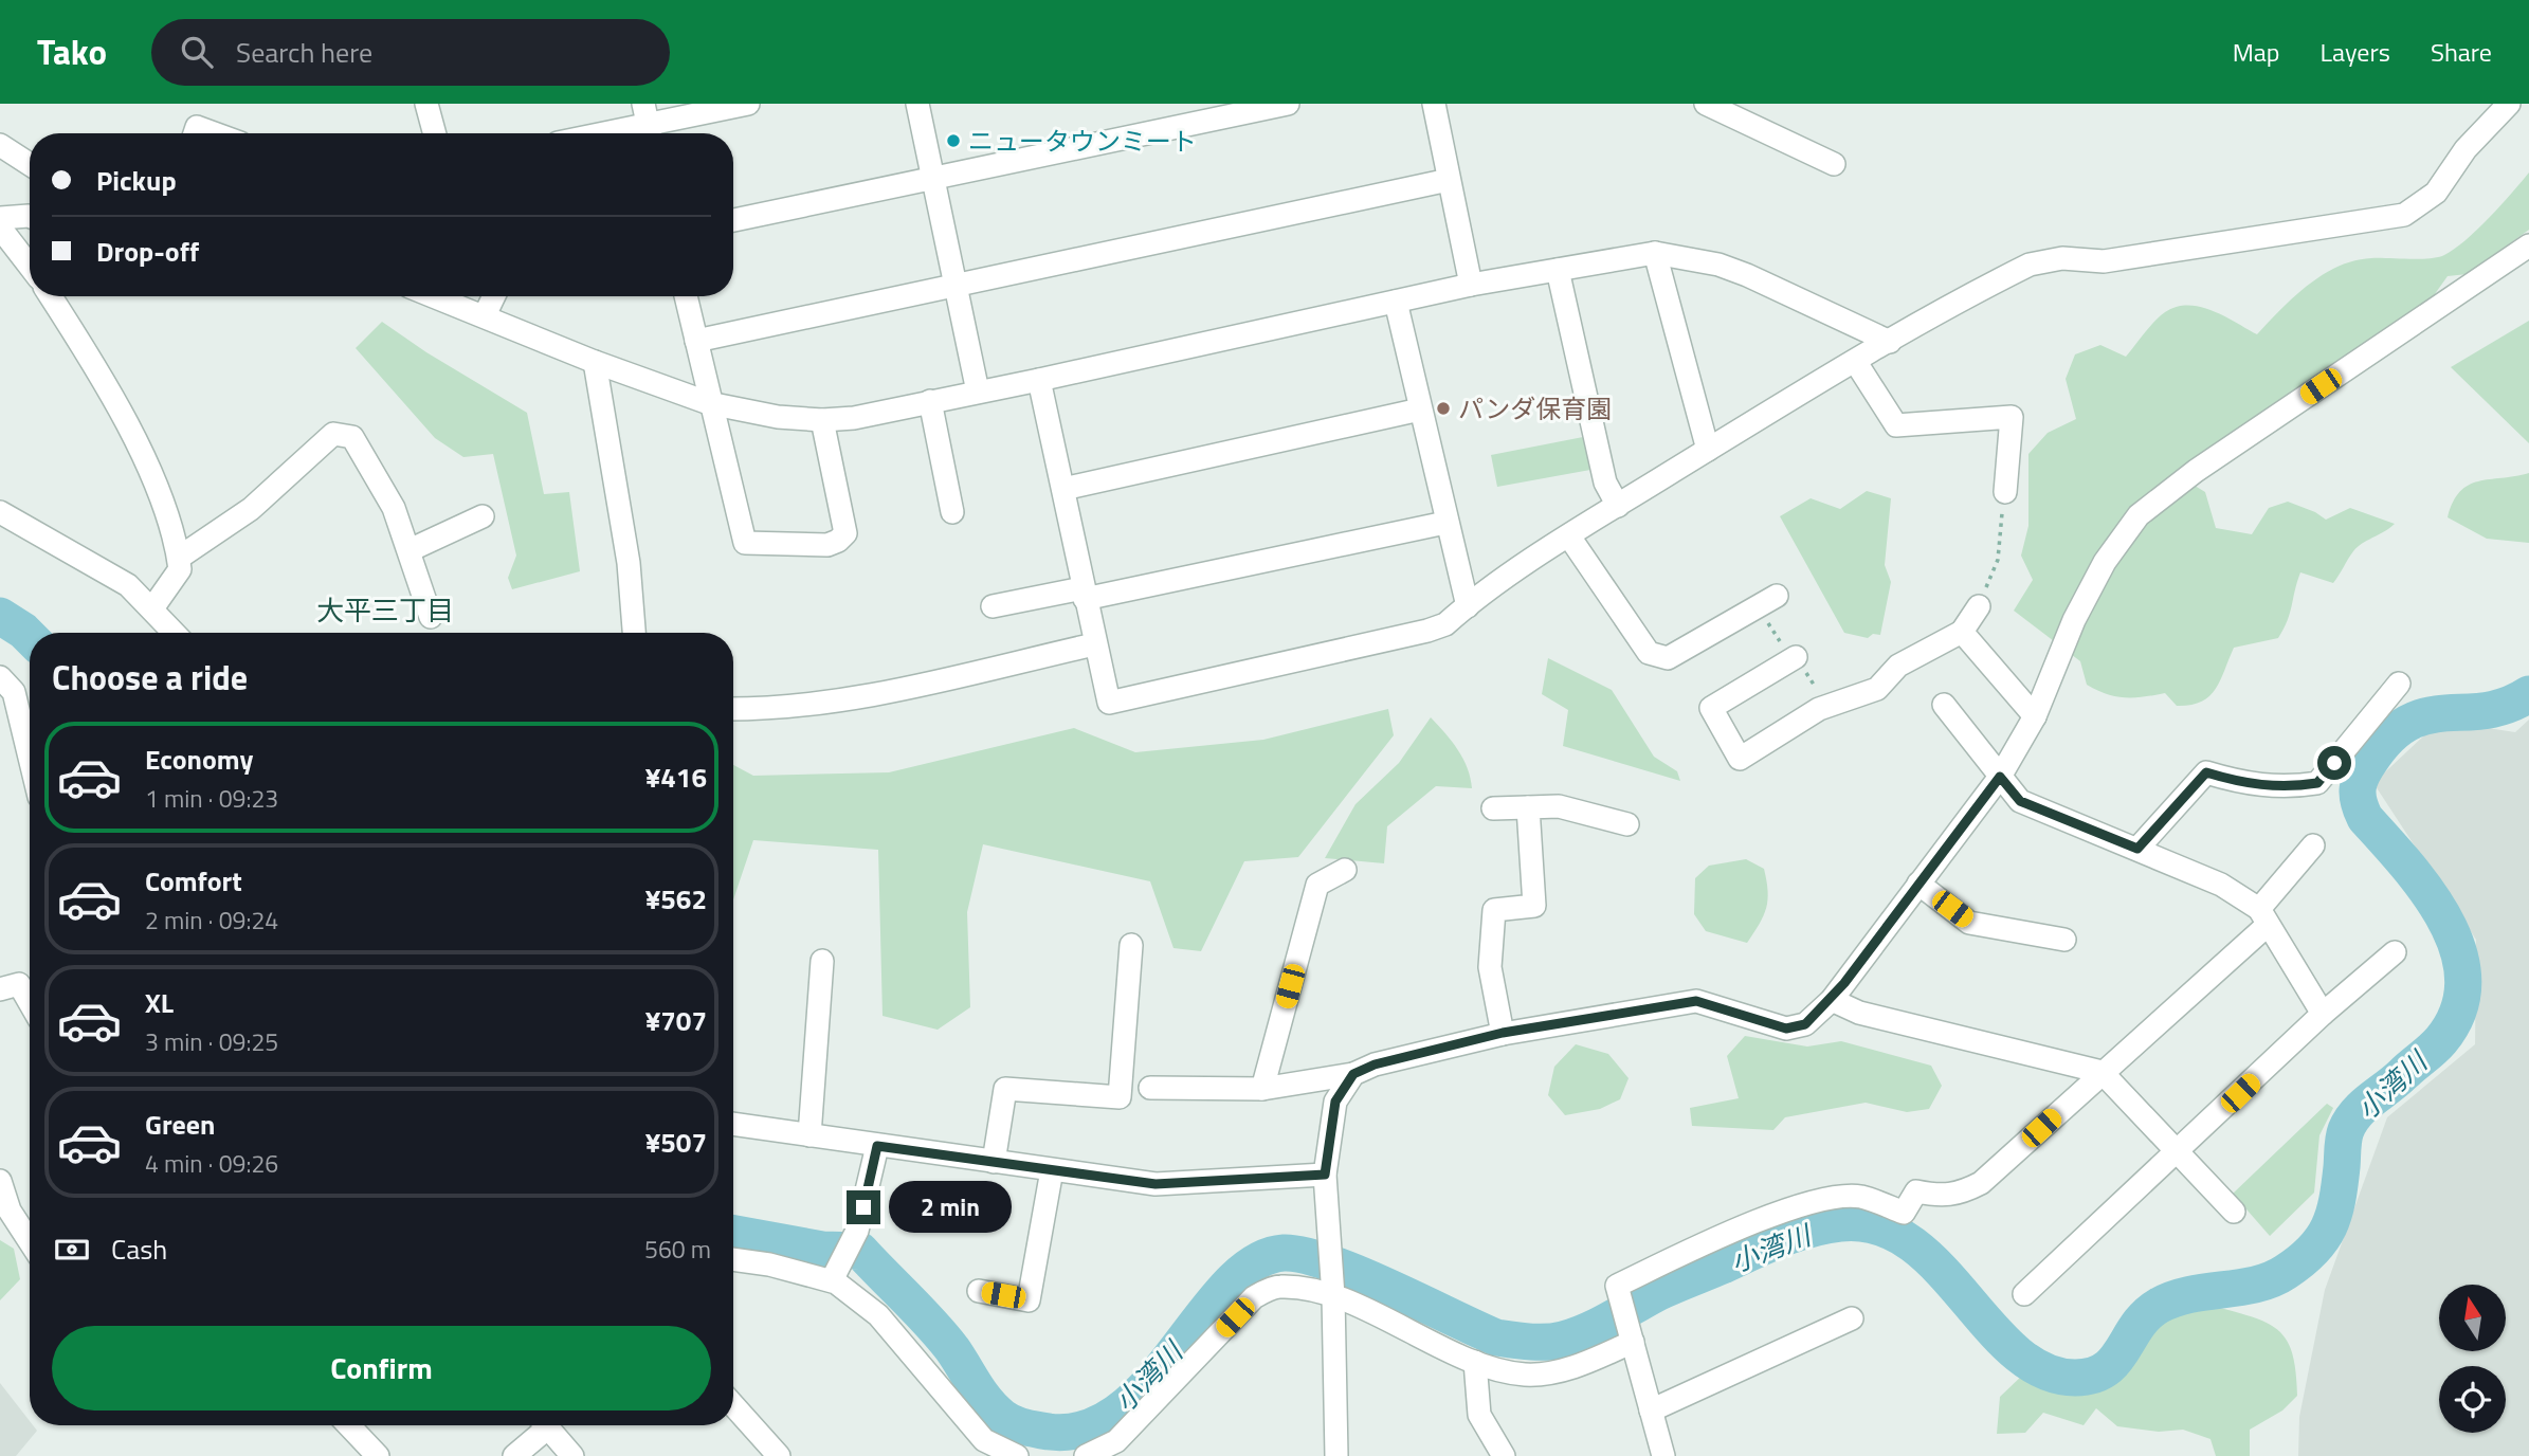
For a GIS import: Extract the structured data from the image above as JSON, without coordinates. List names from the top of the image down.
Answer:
{
  "districts": ["大平三丁目"],
  "water": ["小湾川"],
  "places": ["ニュータウンミート", "パンダ保育園"],
  "north": "top",
  "page": {
    "header": "Tako",
    "search": "Search here",
    "nav": ["Map", "Layers", "Share"],
    "banner": ["Pickup", "Drop-off"],
    "heading": "Choose a ride",
    "list": [
      {
        "name": "Economy",
        "note": "1 min · 09:23",
        "value": "¥416"
      },
      {
        "name": "Comfort",
        "note": "2 min · 09:24",
        "value": "¥562"
      },
      {
        "name": "XL",
        "note": "3 min · 09:25",
        "value": "¥707"
      },
      {
        "name": "Green",
        "note": "4 min · 09:26",
        "value": "¥507"
      }
    ],
    "bubble": "2 min",
    "pay": ["Cash", "560 m"],
    "buttons": "Confirm"
  }
}
